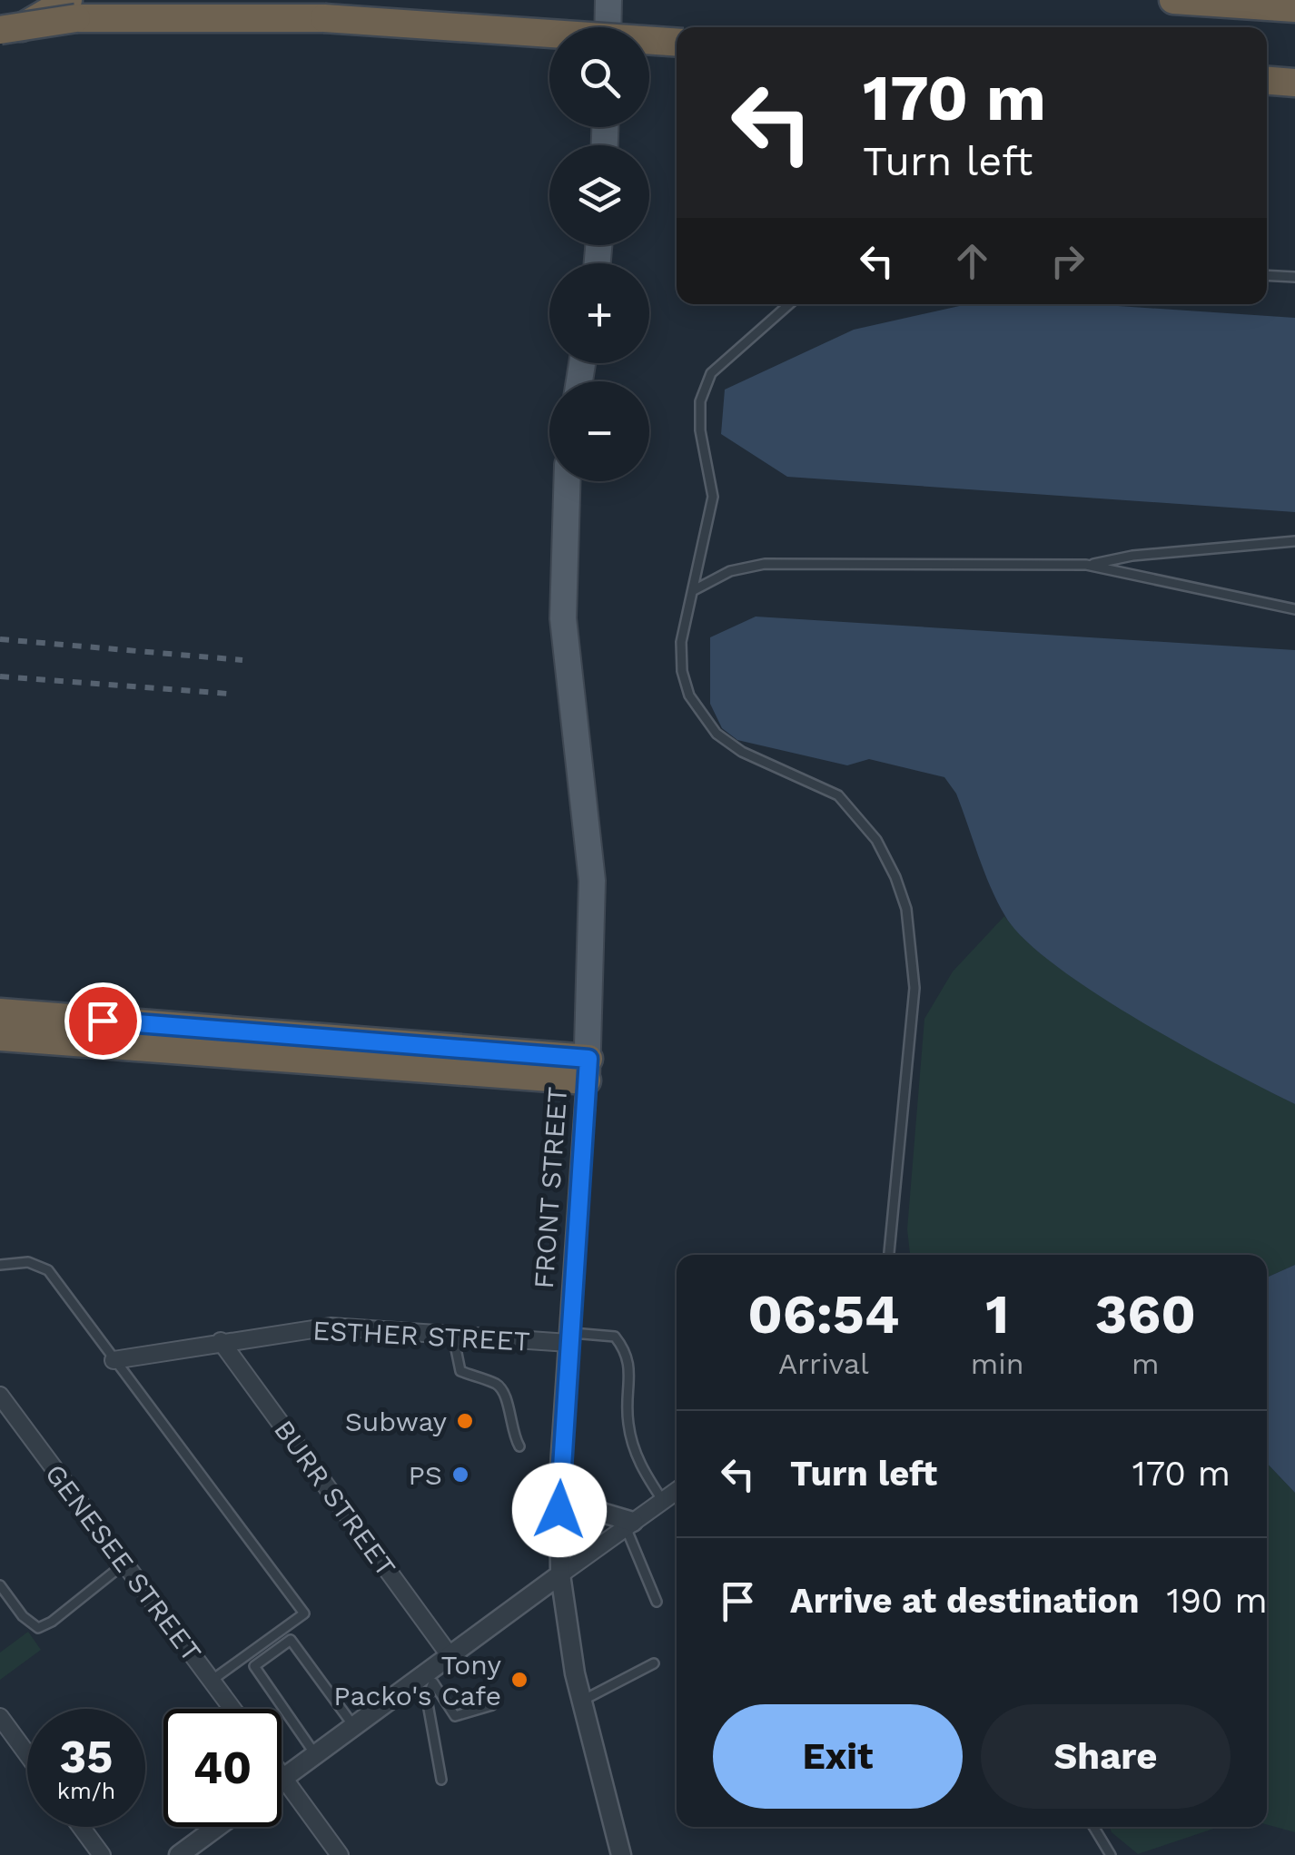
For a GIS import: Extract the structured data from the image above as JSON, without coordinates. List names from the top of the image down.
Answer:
{
  "streets": {
    "main road": ["FRONT STREET"],
    "street": ["ESTHER STREET", "BURR STREET", "GENESEE STREET"]
  },
  "crossings": [
    ["FRONT STREET", "ESTHER STREET"],
    ["ESTHER STREET", "BURR STREET"]
  ],
  "places": ["Subway", "PS", "Tony Packo's Cafe"],
  "page": {
    "map_buttons": ["+", "−"],
    "turn": ["170 m", "Turn left"],
    "eta": [
      "06:54",
      "Arrival",
      "1",
      "min",
      "360",
      "m"
    ],
    "list": [
      {
        "name": "Turn left",
        "value": "170 m"
      },
      {
        "name": "Arrive at destination",
        "value": "190 m"
      }
    ],
    "buttons": ["Exit", "Share"],
    "speed": "35 km/h",
    "limit": "40"
  }
}
